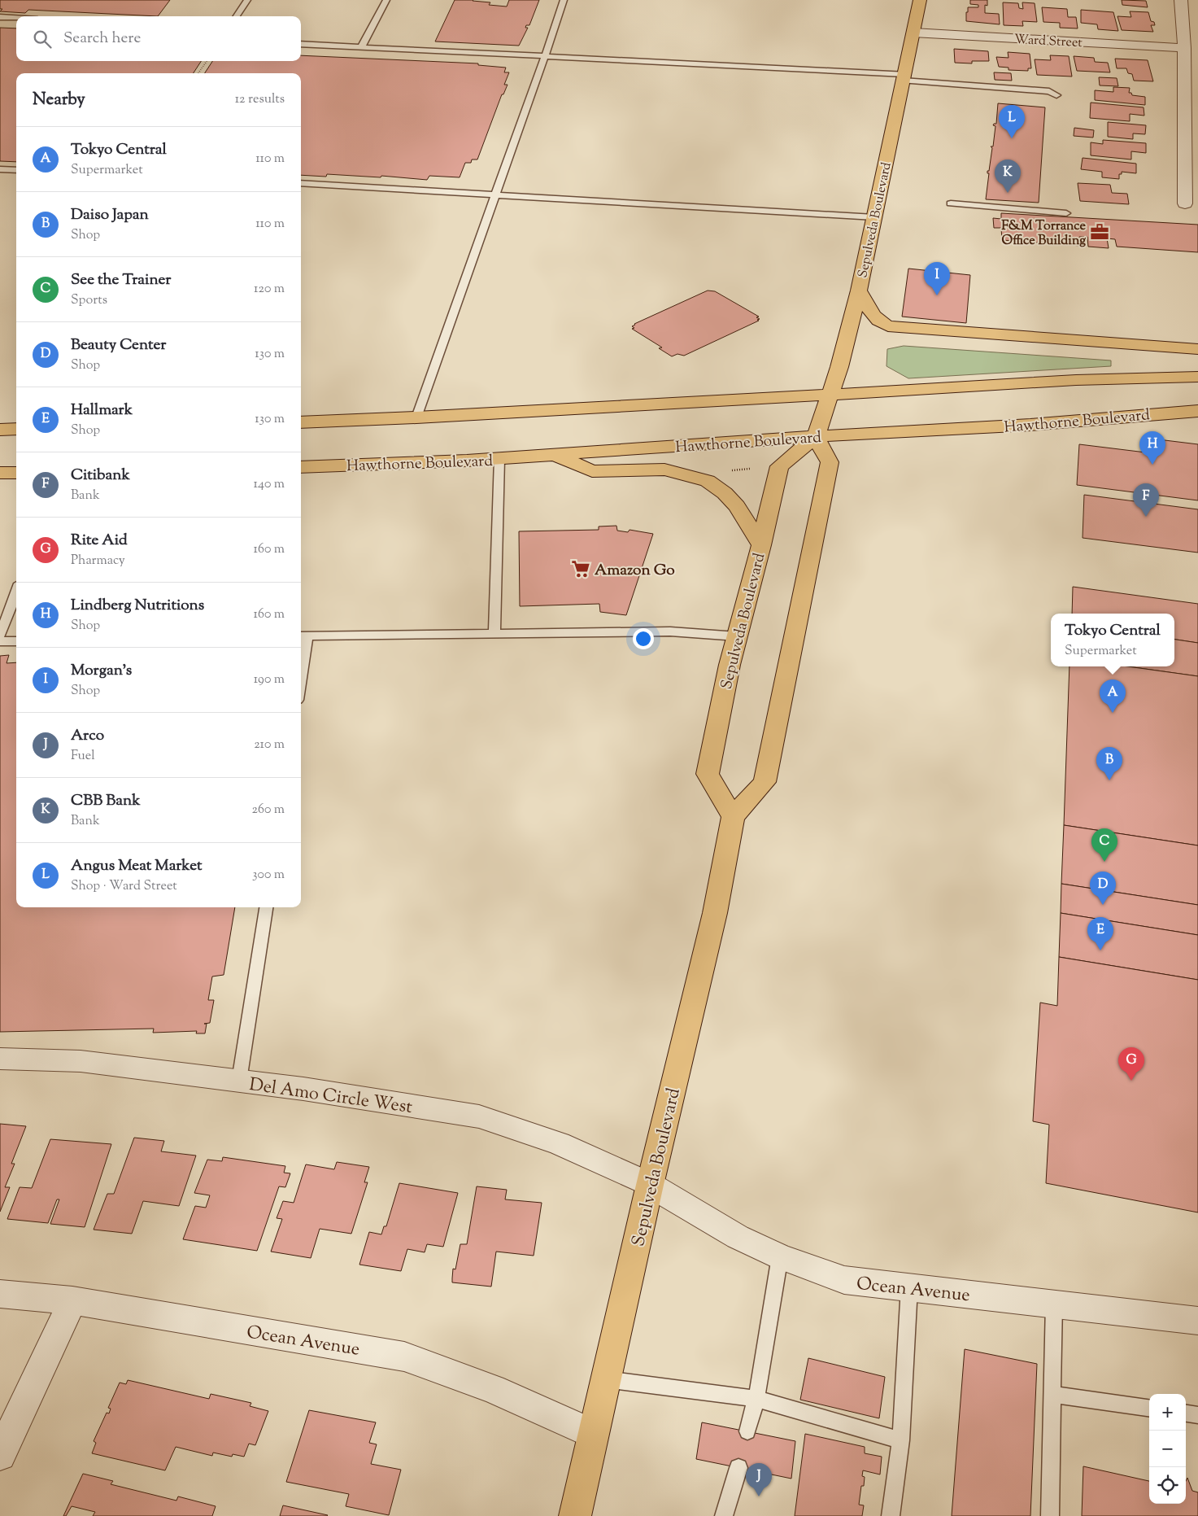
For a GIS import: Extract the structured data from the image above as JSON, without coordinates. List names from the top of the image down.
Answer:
{
  "streets": {
    "main road": ["Sepulveda Boulevard", "Hawthorne Boulevard"],
    "street": ["Ward Street", "Del Amo Circle West", "Ocean Avenue"]
  },
  "crossings": [
    ["Ward Street", "Sepulveda Boulevard"],
    ["Sepulveda Boulevard", "Hawthorne Boulevard"],
    ["Sepulveda Boulevard", "Del Amo Circle West"],
    ["Sepulveda Boulevard", "Ocean Avenue"],
    ["Del Amo Circle West", "Ocean Avenue"]
  ],
  "places": {
    "office": ["F&M Torrance Office Building"],
    "supermarket": ["Amazon Go"]
  },
  "page": {
    "search": "Search here",
    "heading": ["Nearby", "12 results"],
    "pins": [
      "L",
      "K",
      "I",
      "H",
      "F",
      "A",
      "B",
      "C",
      "D",
      "E",
      "G",
      "J"
    ],
    "list": [
      {
        "mark": "A",
        "name": "Tokyo Central",
        "note": "Supermarket",
        "value": "110 m"
      },
      {
        "mark": "B",
        "name": "Daiso Japan",
        "note": "Shop",
        "value": "110 m"
      },
      {
        "mark": "C",
        "name": "See the Trainer",
        "note": "Sports",
        "value": "120 m"
      },
      {
        "mark": "D",
        "name": "Beauty Center",
        "note": "Shop",
        "value": "130 m"
      },
      {
        "mark": "E",
        "name": "Hallmark",
        "note": "Shop",
        "value": "130 m"
      },
      {
        "mark": "F",
        "name": "Citibank",
        "note": "Bank",
        "value": "140 m"
      },
      {
        "mark": "G",
        "name": "Rite Aid",
        "note": "Pharmacy",
        "value": "160 m"
      },
      {
        "mark": "H",
        "name": "Lindberg Nutritions",
        "note": "Shop",
        "value": "160 m"
      },
      {
        "mark": "I",
        "name": "Morgan's",
        "note": "Shop",
        "value": "190 m"
      },
      {
        "mark": "J",
        "name": "Arco",
        "note": "Fuel",
        "value": "210 m"
      },
      {
        "mark": "K",
        "name": "CBB Bank",
        "note": "Bank",
        "value": "260 m"
      },
      {
        "mark": "L",
        "name": "Angus Meat Market",
        "note": "Shop · Ward Street",
        "value": "300 m"
      }
    ],
    "popup": ["Tokyo Central", "Supermarket"],
    "map_buttons": ["+", "−"]
  }
}
